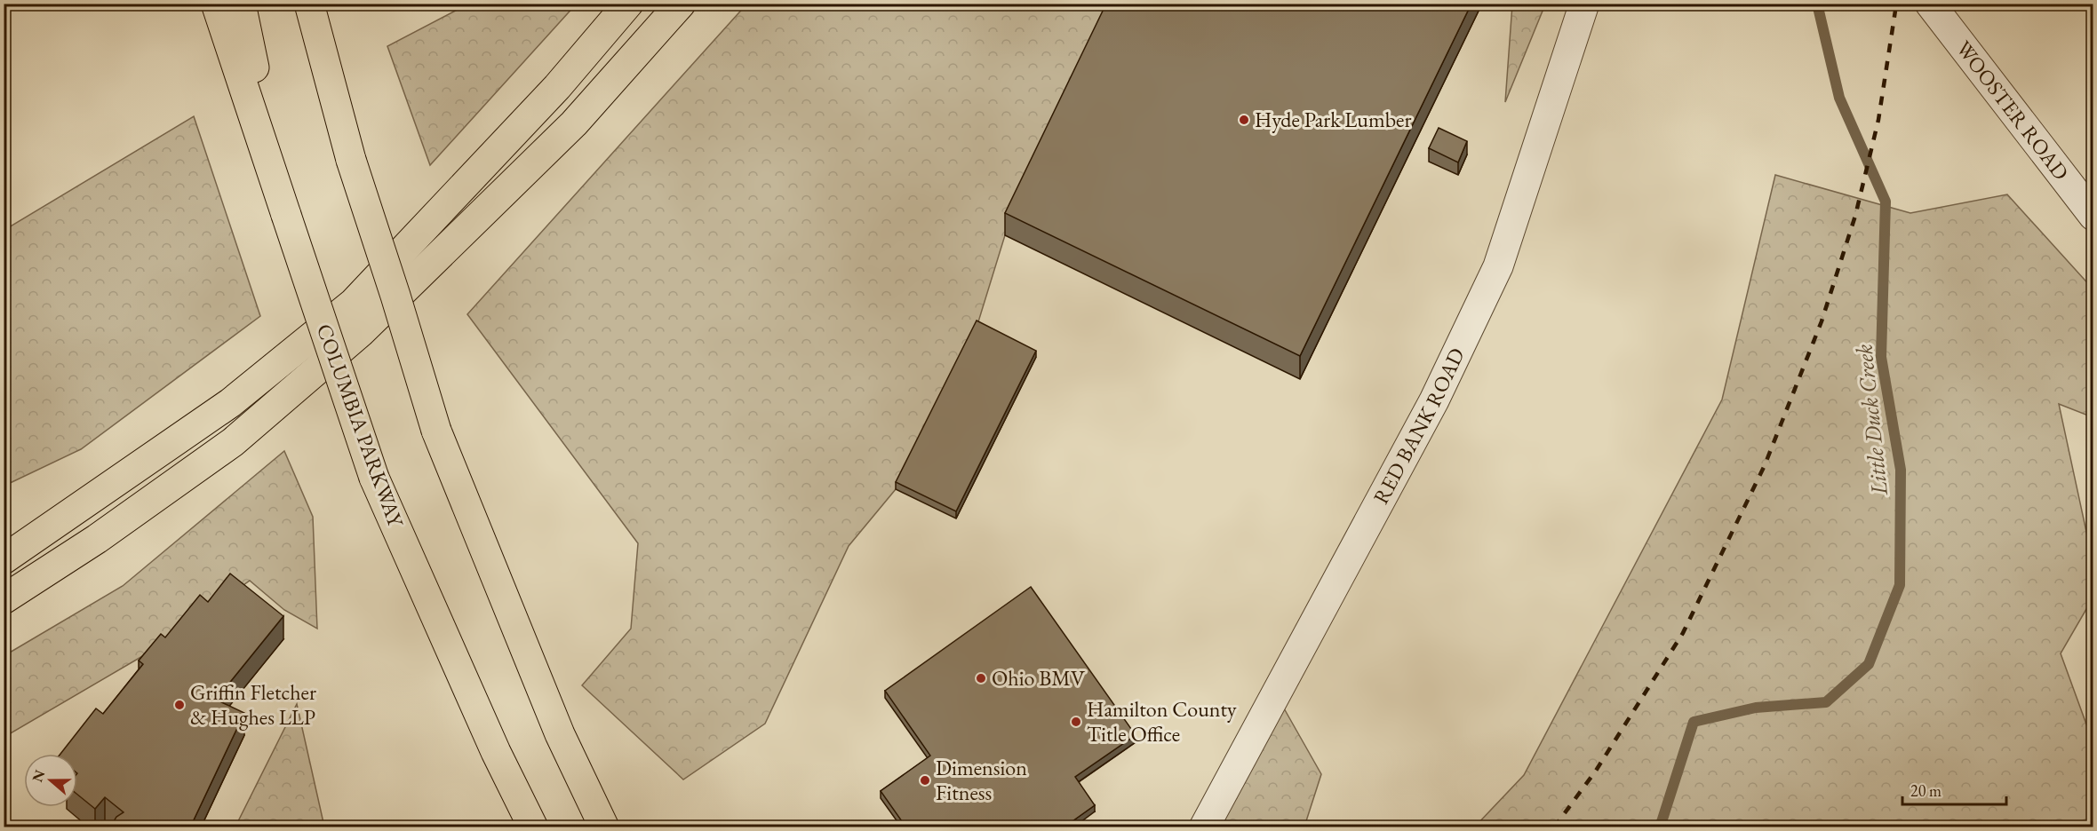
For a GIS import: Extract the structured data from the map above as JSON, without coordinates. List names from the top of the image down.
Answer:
{
  "streets": {
    "highway": ["COLUMBIA PARKWAY"],
    "street": ["WOOSTER ROAD", "RED BANK ROAD"]
  },
  "water": ["Little Duck Creek"],
  "places": [
    "Hyde Park Lumber",
    "Ohio BMV",
    "Griffin Fletcher & Hughes LLP",
    "Hamilton County Title Office",
    "Dimension Fitness"
  ],
  "scale_bar": "20 m",
  "north": "left"
}
